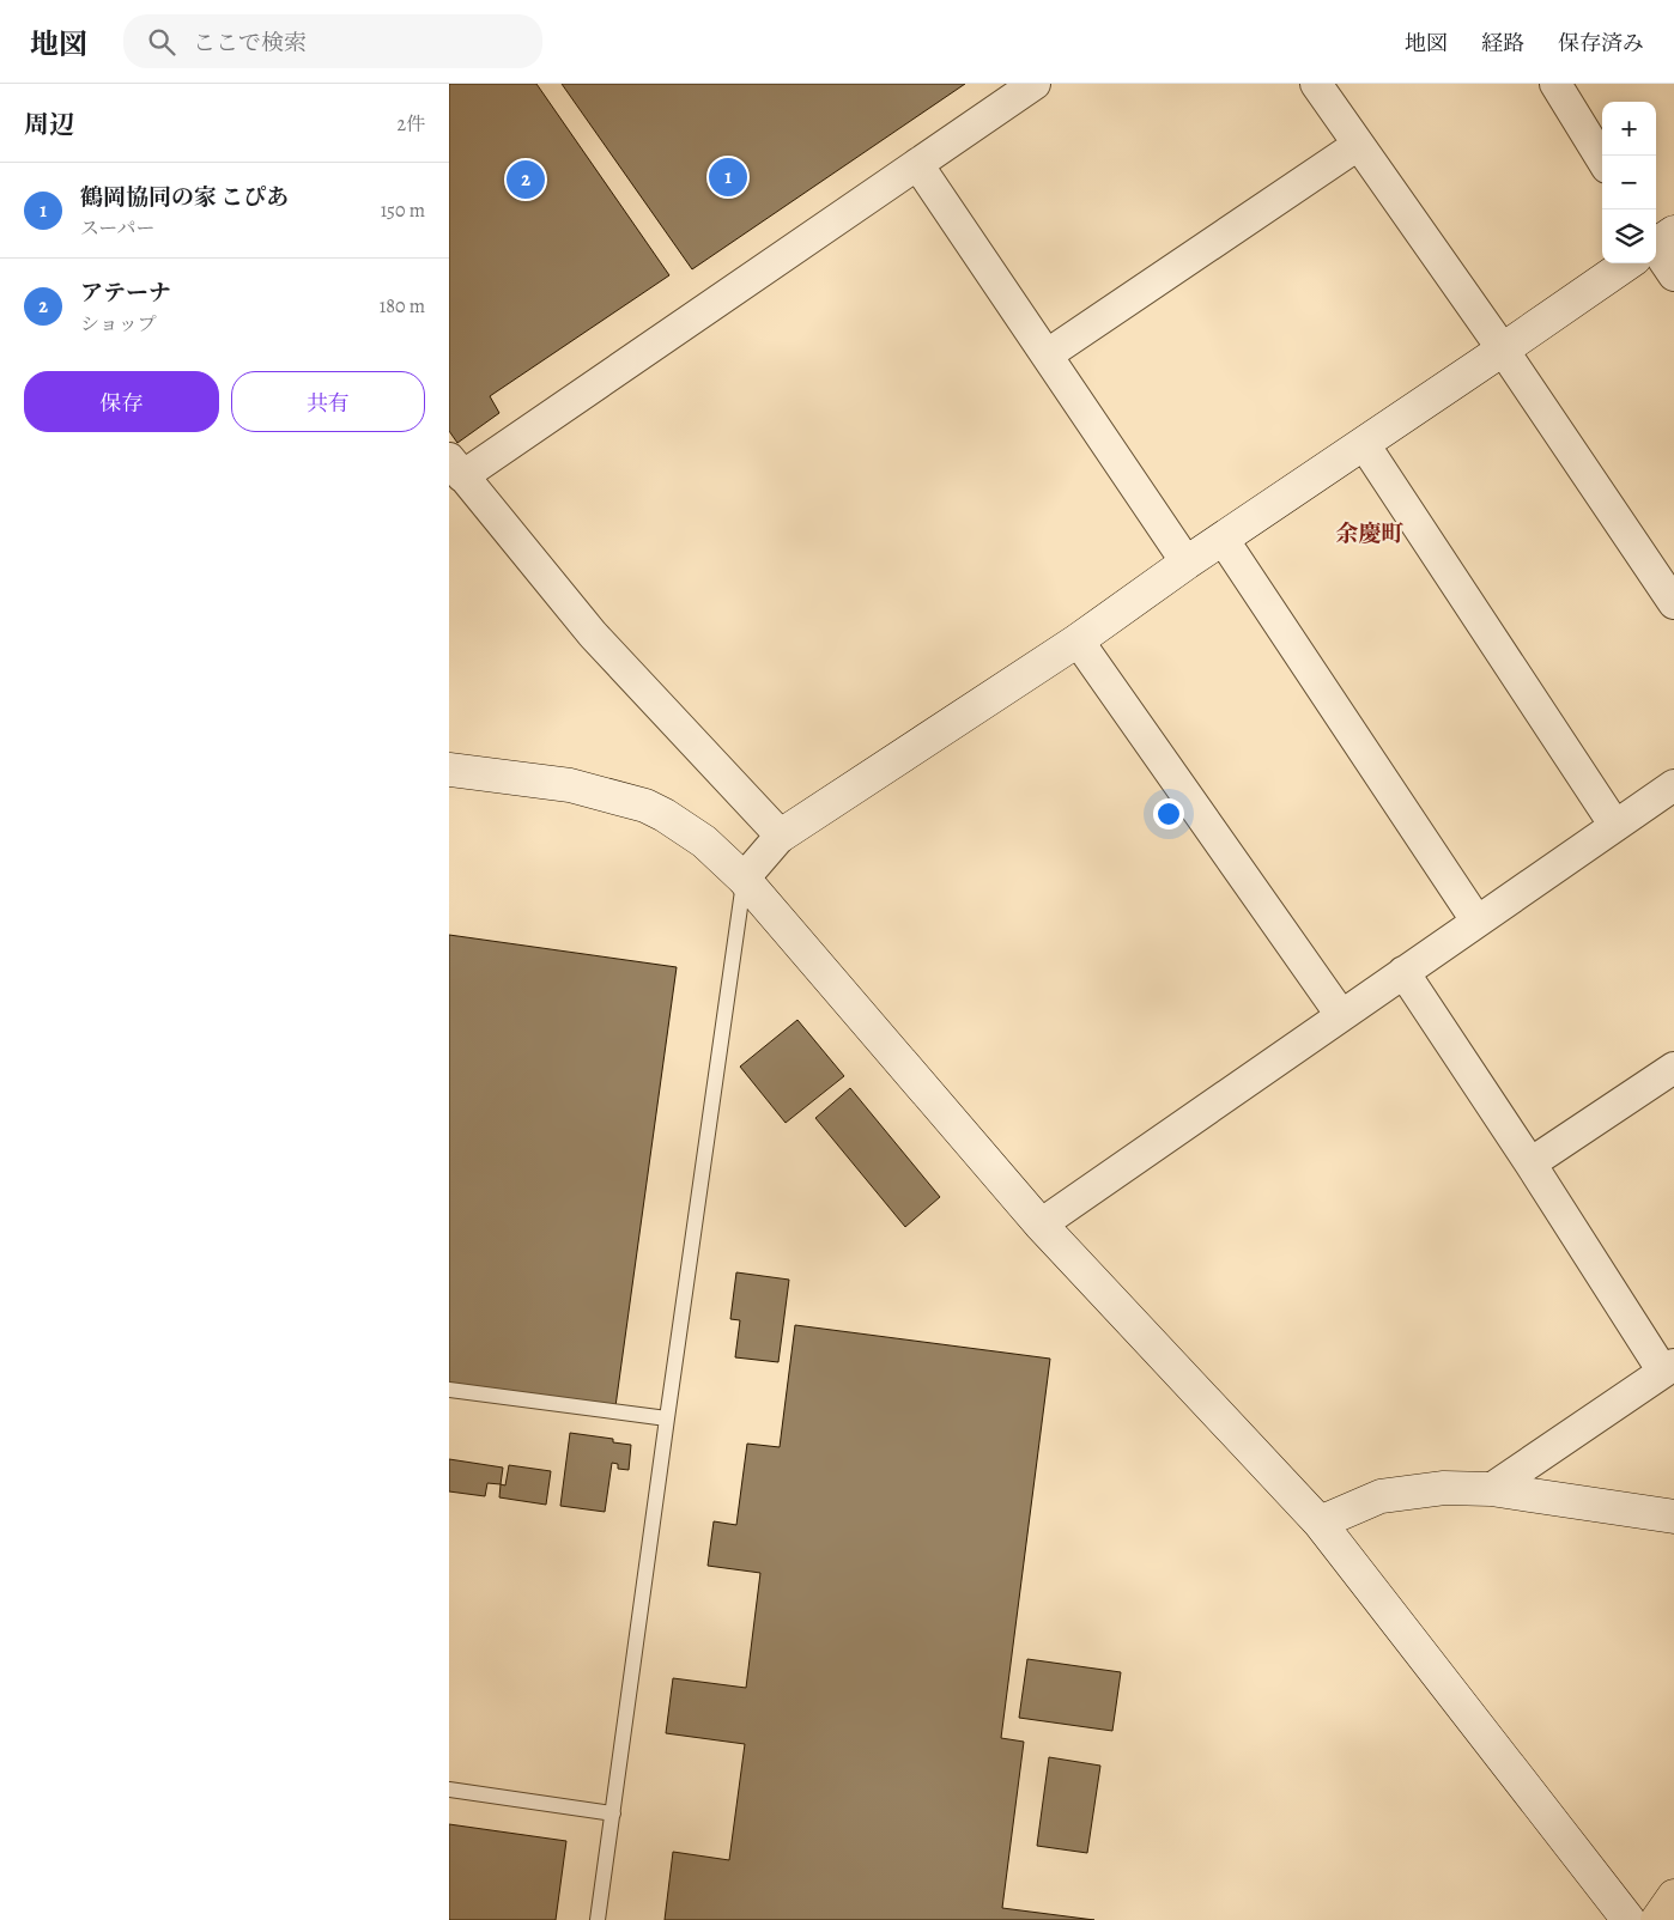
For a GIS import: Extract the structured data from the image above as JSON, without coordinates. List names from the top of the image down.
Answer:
{
  "districts": ["余慶町"],
  "page": {
    "header": "地図",
    "search": "ここで検索",
    "nav": ["地図", "経路", "保存済み"],
    "heading": ["周辺", "2件"],
    "map_buttons": ["+", "−"],
    "pins": ["1", "2"],
    "list": [
      {
        "mark": "1",
        "name": "鶴岡協同の家 こぴあ",
        "note": "スーパー",
        "value": "150 m"
      },
      {
        "mark": "2",
        "name": "アテーナ",
        "note": "ショップ",
        "value": "180 m"
      }
    ],
    "buttons": ["保存", "共有"]
  }
}
